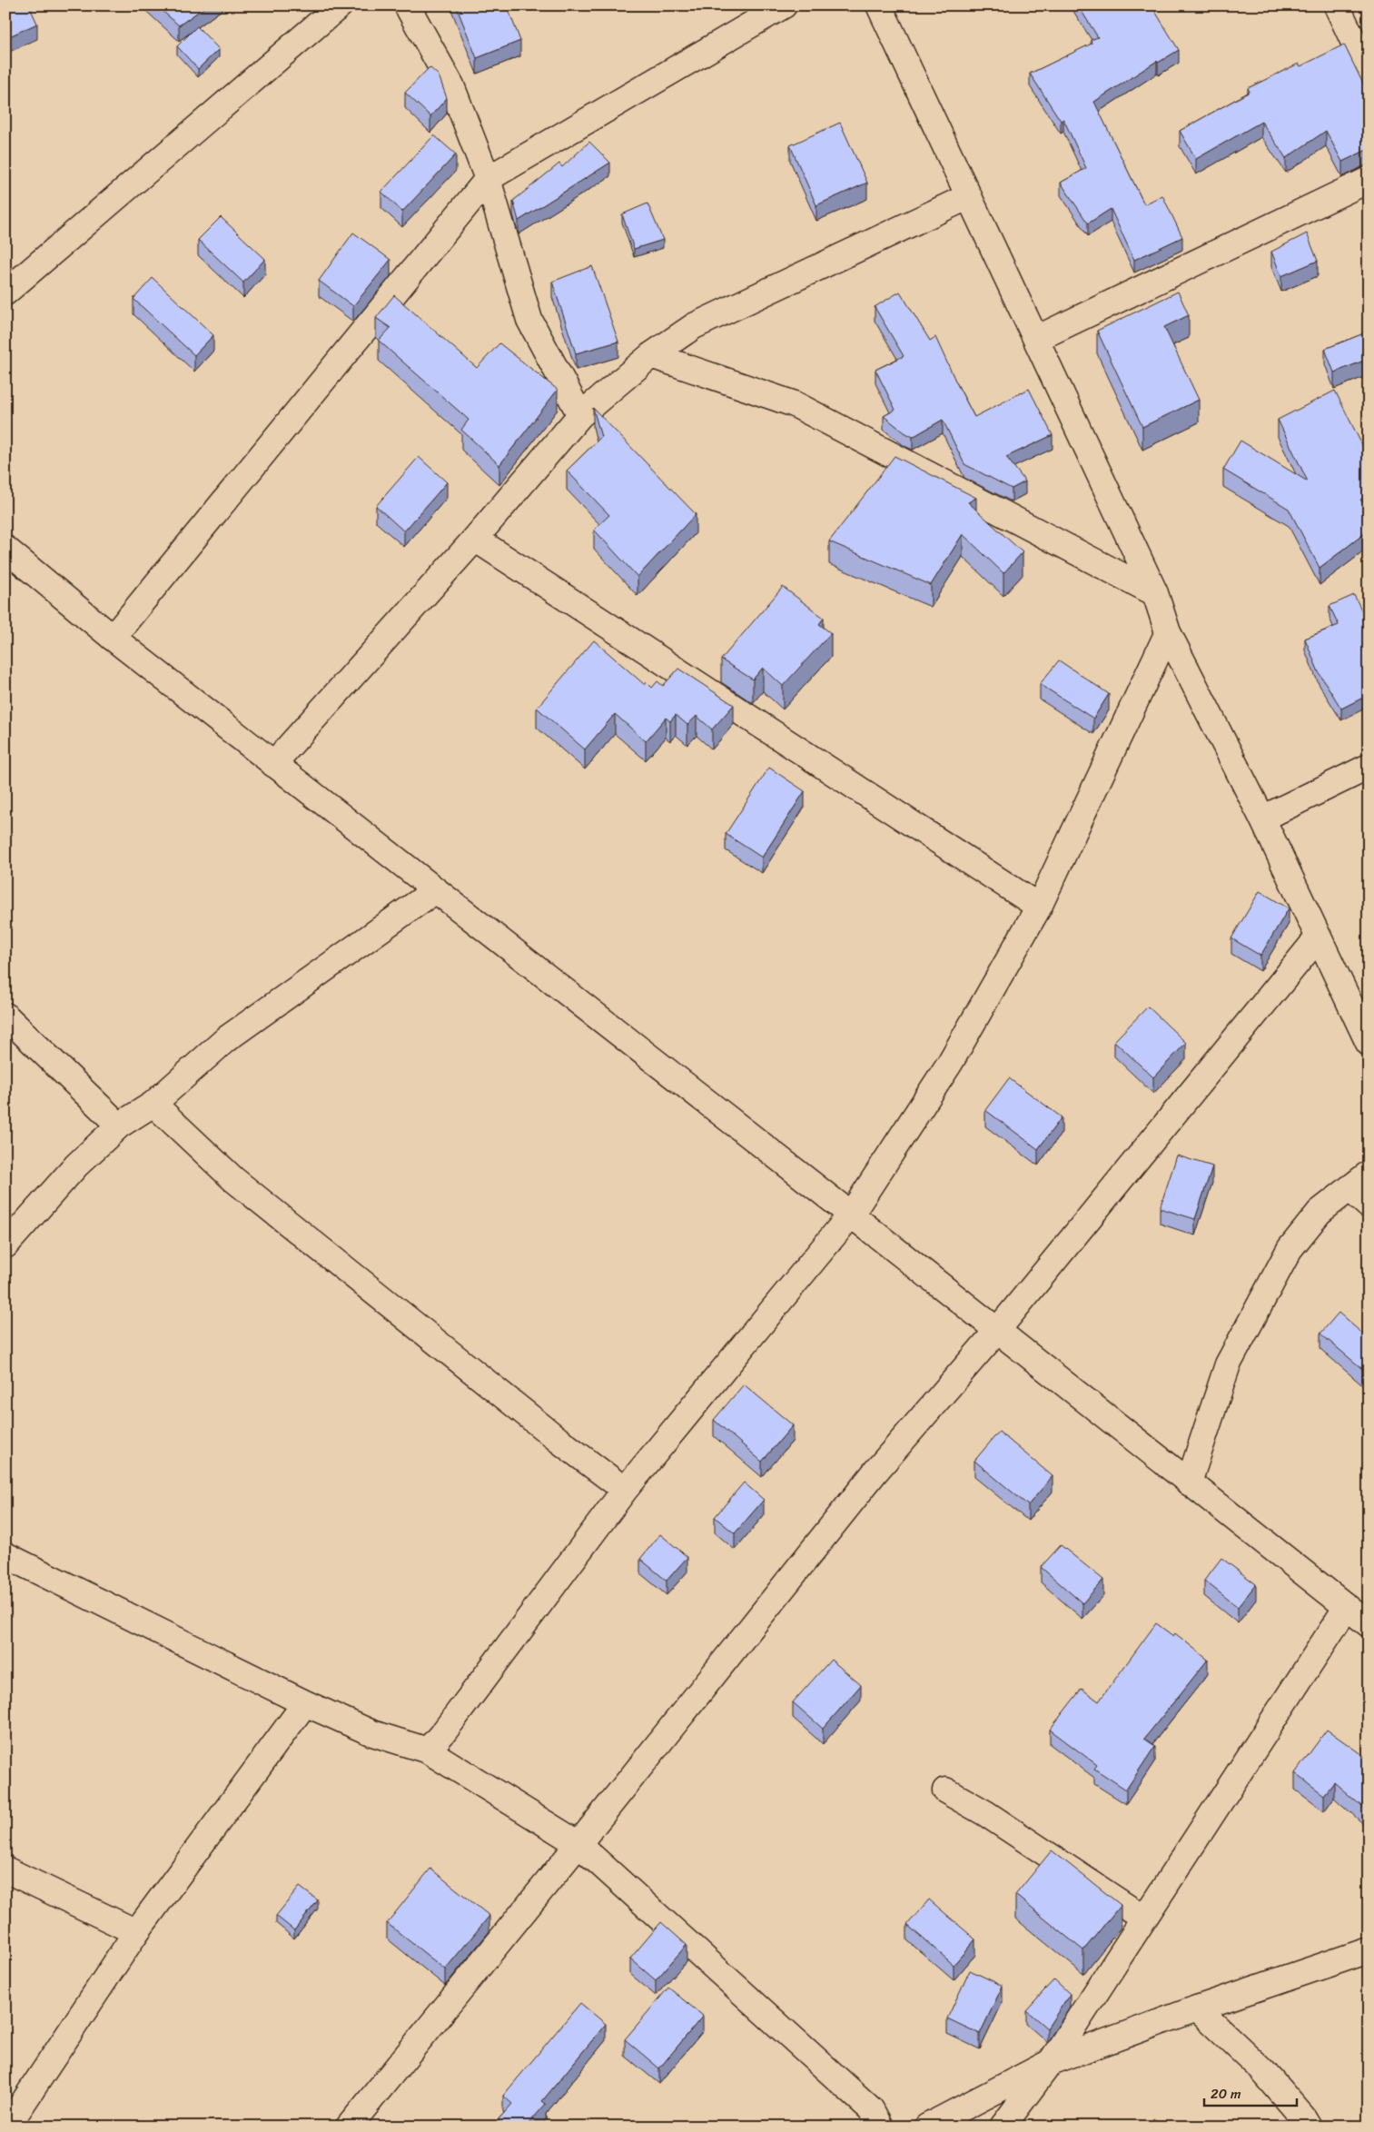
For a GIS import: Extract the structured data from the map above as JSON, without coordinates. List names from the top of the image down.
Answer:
{
  "scale_bar": "20 m"
}
